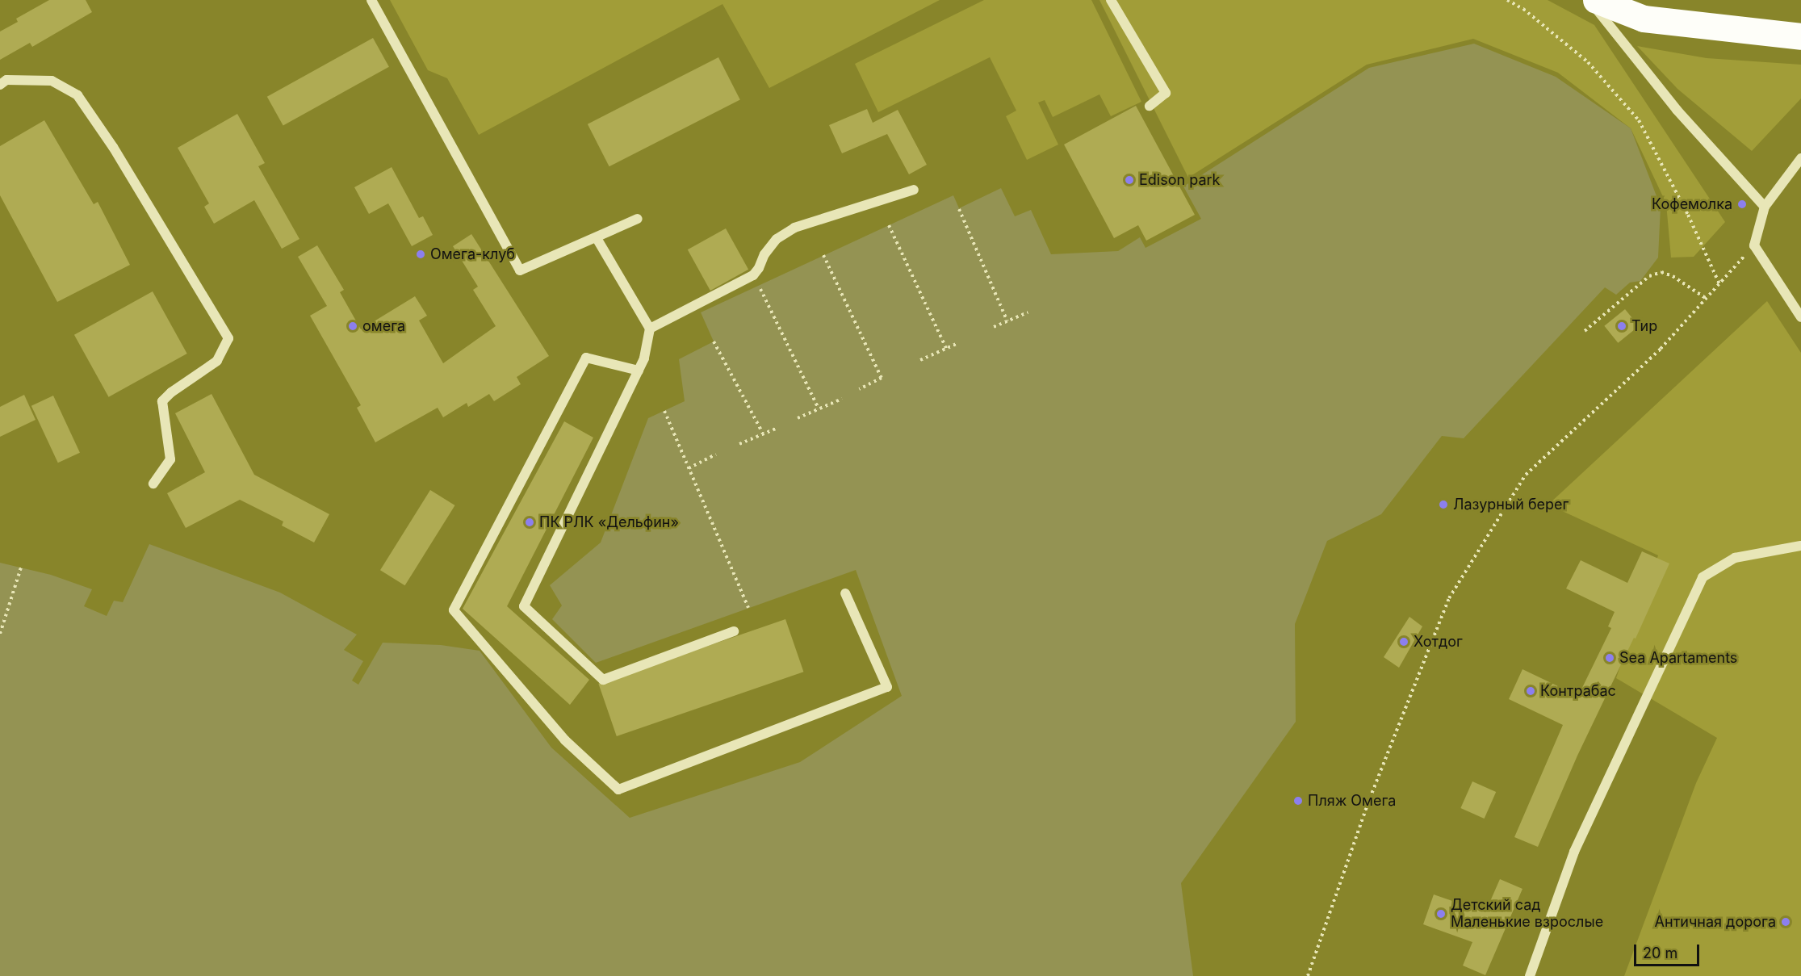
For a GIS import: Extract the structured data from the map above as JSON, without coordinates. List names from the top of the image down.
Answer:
{
  "places": [
    "Edison park",
    "Кофемолка",
    "Омега-клуб",
    "омега",
    "Тир",
    "Лазурный берег",
    "ПК РЛК «Дельфин»",
    "Хотдог",
    "Sea Apartaments",
    "Контрабас",
    "Пляж Омега",
    "Детский сад Маленькие взрослые",
    "Античная дорога"
  ],
  "scale_bar": "20 m"
}
